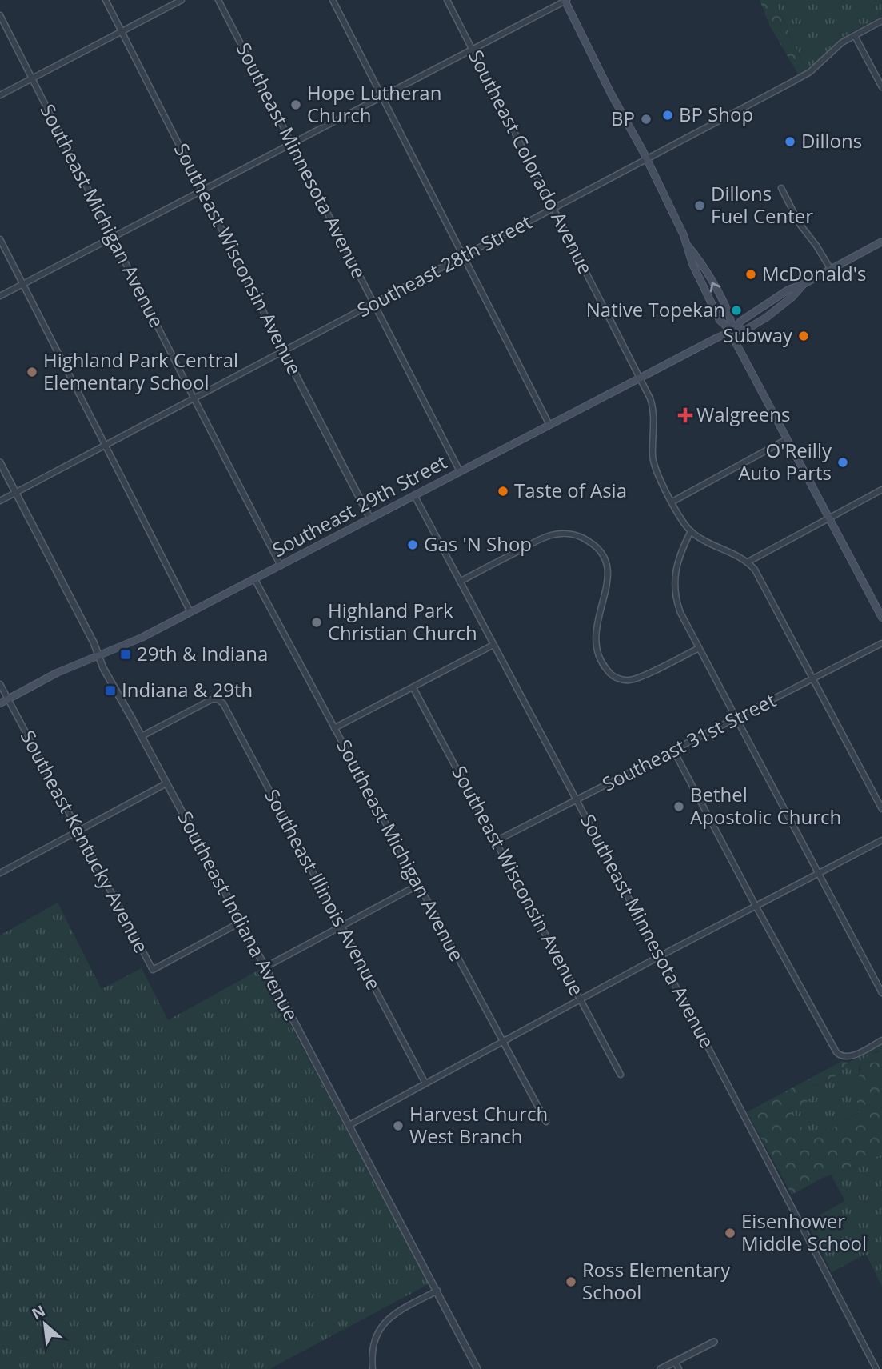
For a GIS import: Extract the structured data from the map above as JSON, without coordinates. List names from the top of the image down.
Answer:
{
  "streets": {
    "main road": ["Southeast 29th Street"],
    "street": [
      "Southeast Minnesota Avenue",
      "Southeast Colorado Avenue",
      "Southeast Michigan Avenue",
      "Southeast Wisconsin Avenue",
      "Southeast 28th Street",
      "Southeast 31st Street",
      "Southeast Kentucky Avenue",
      "Southeast Illinois Avenue",
      "Southeast Indiana Avenue"
    ]
  },
  "crossings": [
    ["Southeast Minnesota Avenue", "Southeast 28th Street"],
    ["Southeast Minnesota Avenue", "Southeast 29th Street"],
    ["Southeast Minnesota Avenue", "Southeast 31st Street"],
    ["Southeast Colorado Avenue", "Southeast 28th Street"],
    ["Southeast Colorado Avenue", "Southeast 29th Street"],
    ["Southeast Colorado Avenue", "Southeast 31st Street"],
    ["Southeast Michigan Avenue", "Southeast 28th Street"],
    ["Southeast Michigan Avenue", "Southeast 29th Street"],
    ["Southeast Wisconsin Avenue", "Southeast 28th Street"],
    ["Southeast Wisconsin Avenue", "Southeast 29th Street"],
    ["Southeast Wisconsin Avenue", "Southeast 31st Street"],
    ["Southeast 28th Street", "Southeast Indiana Avenue"],
    ["Southeast 29th Street", "Southeast Kentucky Avenue"],
    ["Southeast 29th Street", "Southeast Indiana Avenue"],
    ["Southeast Kentucky Avenue", "Southeast Indiana Avenue"],
    ["Southeast Illinois Avenue", "Southeast Indiana Avenue"]
  ],
  "places": {
    "other": [
      "Hope Lutheran Church",
      "BP Shop",
      "BP",
      "Dillons",
      "Dillons Fuel Center",
      "McDonald's",
      "Native Topekan",
      "Subway",
      "Highland Park Central Elementary School",
      "O'Reilly Auto Parts",
      "Taste of Asia",
      "Gas 'N Shop",
      "Highland Park Christian Church",
      "Bethel Apostolic Church",
      "Harvest Church West Branch",
      "Eisenhower Middle School",
      "Ross Elementary School"
    ],
    "health": ["Walgreens"],
    "transit": ["29th & Indiana", "Indiana & 29th"]
  },
  "north": "top left"
}
